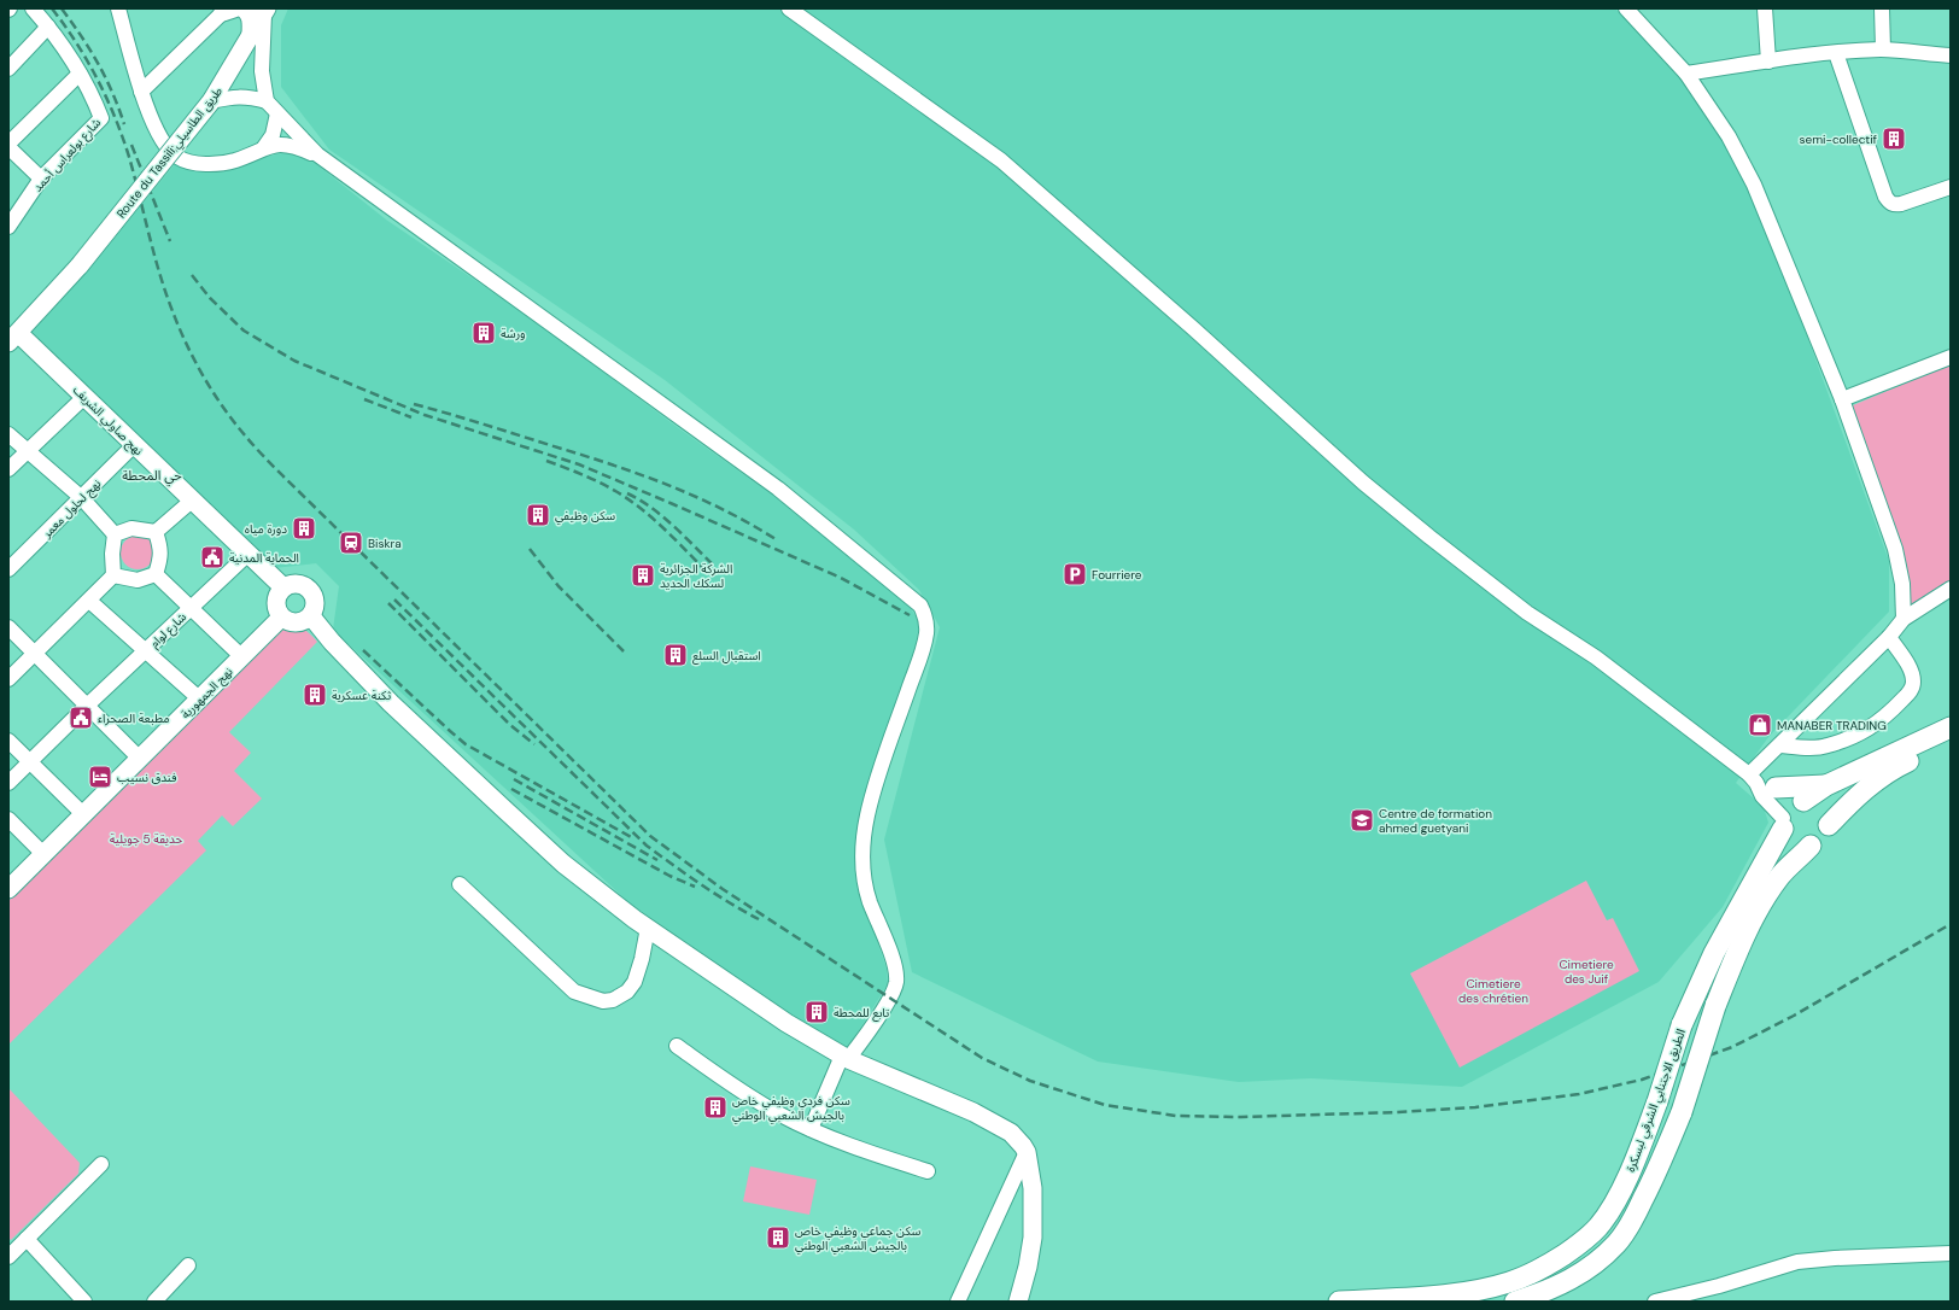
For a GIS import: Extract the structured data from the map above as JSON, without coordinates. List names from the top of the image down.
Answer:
{
  "streets": {
    "highway": ["الطريق الاجتنابي الشرقي لبسكرة"],
    "main road": ["Route du Tassili;طريق الطاسيلي", "نهج صاولي الشربف", "نهج الجمهورية"],
    "street": ["شارع بولعراس أحمد", "نهج لحلول معمر", "شارع لوام"]
  },
  "crossings": [
    ["Route du Tassili;طريق الطاسيلي", "نهج صاولي الشربف"],
    ["نهج صاولي الشربف", "نهج لحلول معمر"],
    ["نهج صاولي الشربف", "شارع لوام"],
    ["نهج صاولي الشربف", "نهج الجمهورية"]
  ],
  "districts": ["حي المحطة"],
  "parks": ["حديقة 5 جويلية", "Cimetiere des Juif", "Cimetiere des chrétien"],
  "places": {
    "building": [
      "semi-collectif",
      "ورشة",
      "سكن وظيفي",
      "دورة مياه",
      "الشركة الجزائرية لسكك الحديد",
      "استقبال السلع",
      "ثكنة عسكرية",
      "تابع للمحطة",
      "سكن فردي وظيفي خاص بالجيش الشعبي الوطني",
      "سكن جماعي وظيفي خاص بالجيش الشعبي الوطني"
    ],
    "station": ["Biskra"],
    "public building": ["الحماية المدنية", "مطبعة الصحراء"],
    "parking": ["Fourriere"],
    "shop": ["MANABER TRADING"],
    "hotel": ["فندق نسيب"],
    "school or university": ["Centre de formation ahmed guetyani"]
  }
}
